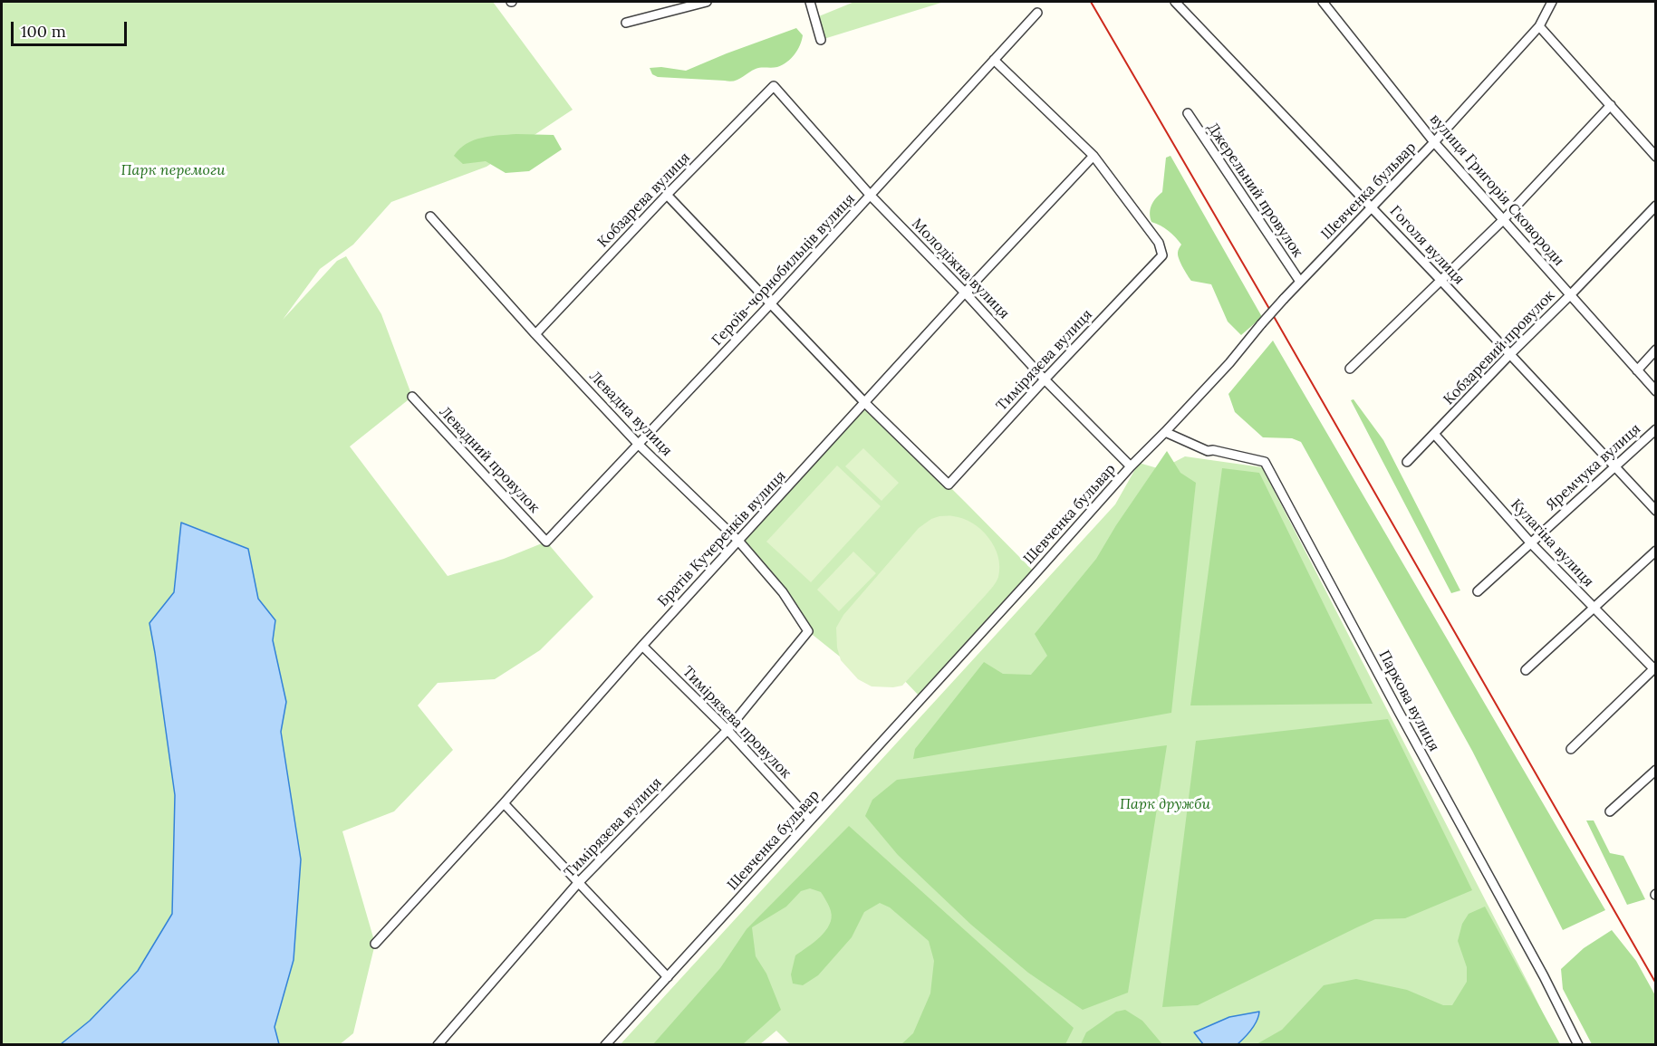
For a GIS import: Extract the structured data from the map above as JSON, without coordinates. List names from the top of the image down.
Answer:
{
  "streets": {
    "street": [
      "Джерельний провулок",
      "вулиця Григорія Сковороди",
      "Шевченка бульвар",
      "Кобзарева вулиця",
      "Гоголя вулиця",
      "Молодіжна вулиця",
      "Героїв-чорнобильців вулиця",
      "Кобзаревий провулок",
      "Тимірязєва вулиця",
      "Левадна вулиця",
      "Левадний провулок",
      "Яремчука вулиця",
      "Братів Кучеренків вулиця",
      "Кулагіна вулиця",
      "Паркова вулиця",
      "Тимірязєва провулок"
    ]
  },
  "crossings": [
    ["Джерельний провулок", "Шевченка бульвар"],
    ["вулиця Григорія Сковороди", "Шевченка бульвар"],
    ["вулиця Григорія Сковороди", "Кобзаревий провулок"],
    ["Шевченка бульвар", "Гоголя вулиця"],
    ["Шевченка бульвар", "Молодіжна вулиця"],
    ["Шевченка бульвар", "Паркова вулиця"],
    ["Шевченка бульвар", "Тимірязєва провулок"],
    ["Кобзарева вулиця", "Молодіжна вулиця"],
    ["Кобзарева вулиця", "Левадна вулиця"],
    ["Гоголя вулиця", "Кобзаревий провулок"],
    ["Гоголя вулиця", "Яремчука вулиця"],
    ["Молодіжна вулиця", "Героїв-чорнобильців вулиця"],
    ["Молодіжна вулиця", "Тимірязєва вулиця"],
    ["Молодіжна вулиця", "Братів Кучеренків вулиця"],
    ["Героїв-чорнобильців вулиця", "Левадна вулиця"],
    ["Героїв-чорнобильців вулиця", "Левадний провулок"],
    ["Кобзаревий провулок", "Кулагіна вулиця"],
    ["Тимірязєва вулиця", "Левадна вулиця"],
    ["Тимірязєва вулиця", "Братів Кучеренків вулиця"],
    ["Тимірязєва вулиця", "Тимірязєва провулок"],
    ["Левадна вулиця", "Братів Кучеренків вулиця"],
    ["Яремчука вулиця", "Кулагіна вулиця"],
    ["Братів Кучеренків вулиця", "Тимірязєва провулок"]
  ],
  "parks": ["Парк перемоги", "Парк дружби"],
  "scale_bar": "100 m"
}
